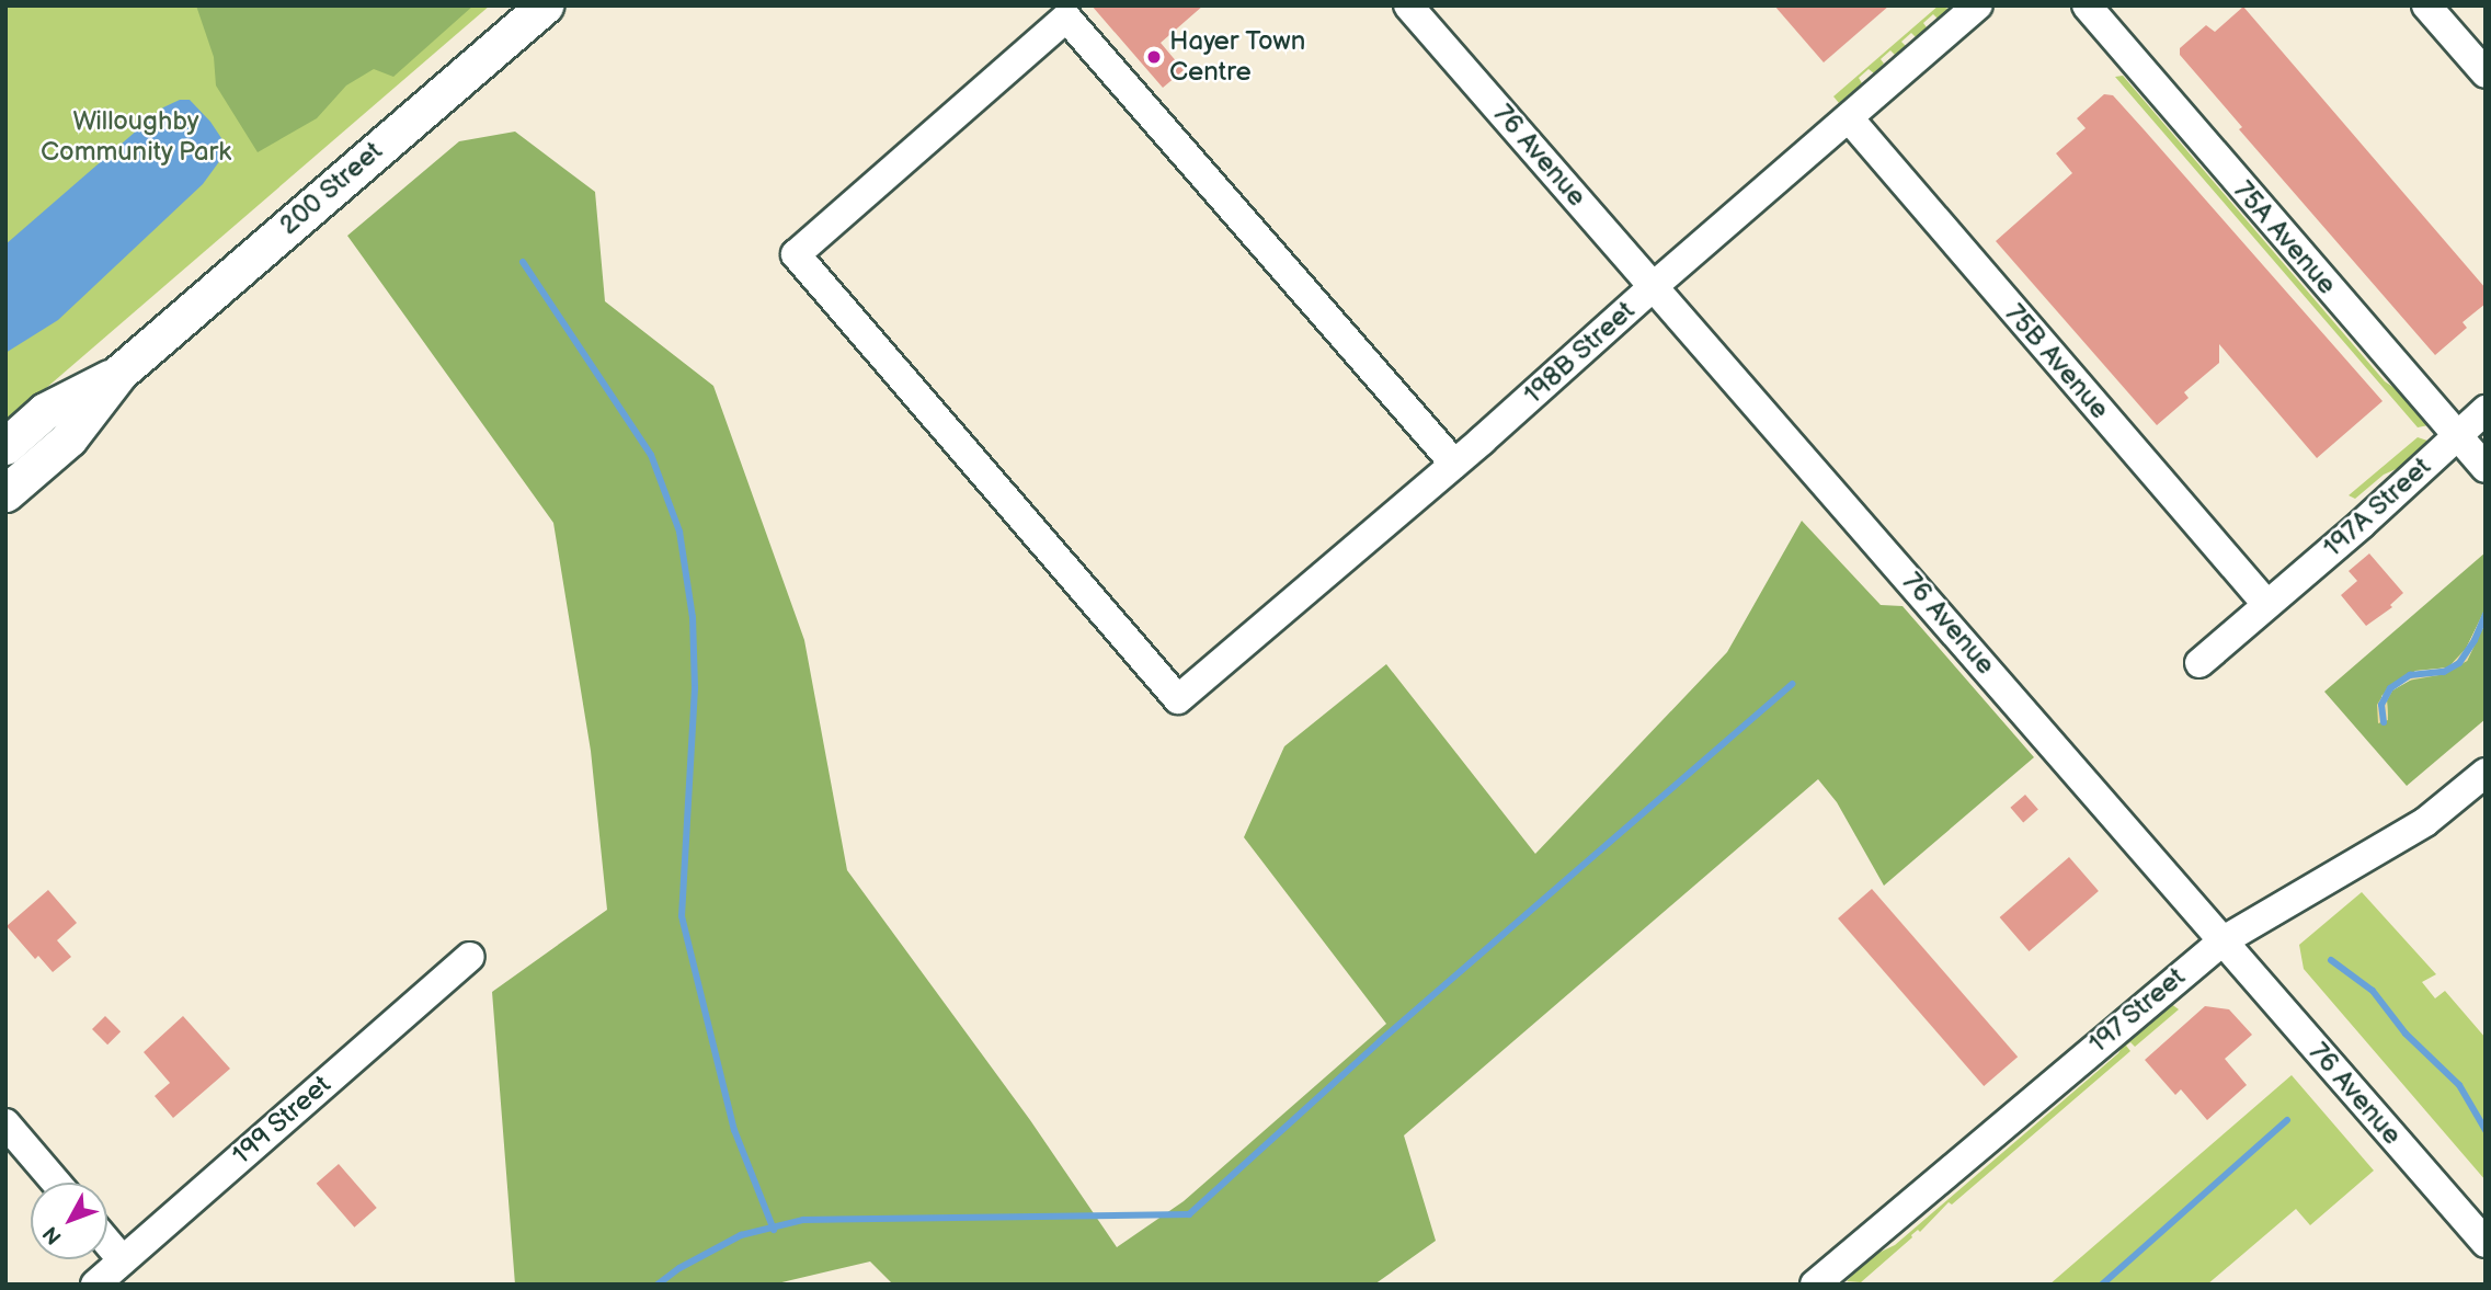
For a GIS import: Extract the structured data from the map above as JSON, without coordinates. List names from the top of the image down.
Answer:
{
  "streets": {
    "main road": ["200 Street"],
    "street": [
      "76 Avenue",
      "75A Avenue",
      "198B Street",
      "75B Avenue",
      "197A Street",
      "197 Street",
      "199 Street"
    ]
  },
  "crossings": [
    ["76 Avenue", "198B Street"],
    ["76 Avenue", "197 Street"],
    ["75A Avenue", "197A Street"],
    ["198B Street", "75B Avenue"],
    ["75B Avenue", "197A Street"]
  ],
  "parks": ["Willoughby Community Park"],
  "places": ["Hayer Town Centre"],
  "north": "bottom left"
}
